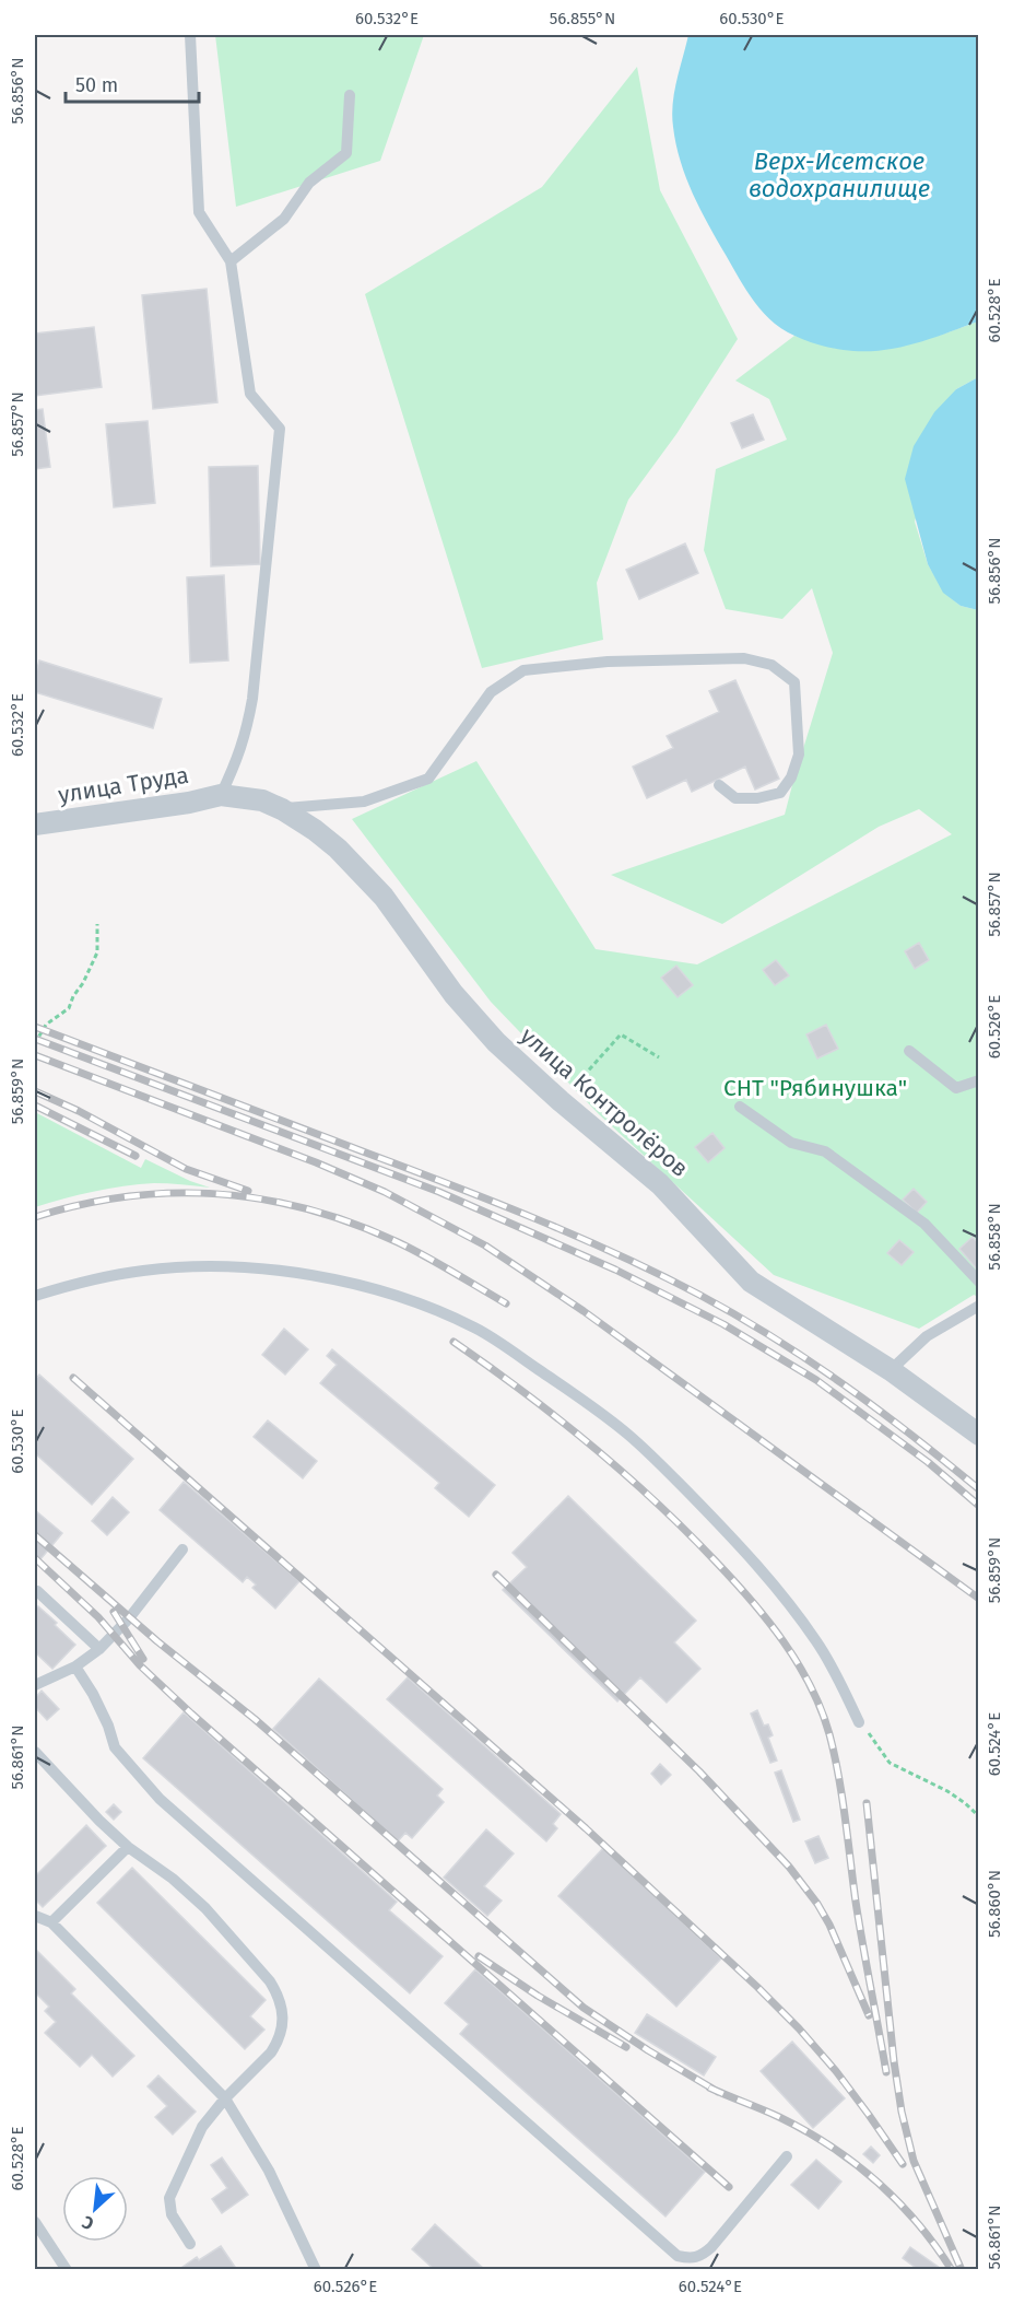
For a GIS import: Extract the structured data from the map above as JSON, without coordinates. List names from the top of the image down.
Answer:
{
  "streets": {
    "street": ["улица Труда", "улица Контролёров"]
  },
  "crossings": [
    ["улица Труда", "улица Контролёров"]
  ],
  "water": ["Верх-Исетское водохранилище"],
  "parks": ["СНТ \"Рябинушка\""],
  "scale_bar": "50 m",
  "north": "bottom left",
  "coordinates": [
    "60.532°E",
    "56.855°N",
    "60.530°E",
    "56.856°N",
    "60.528°E",
    "56.857°N",
    "60.526°E",
    "56.859°N",
    "56.858°N",
    "60.524°E",
    "56.861°N",
    "56.860°N"
  ]
}
